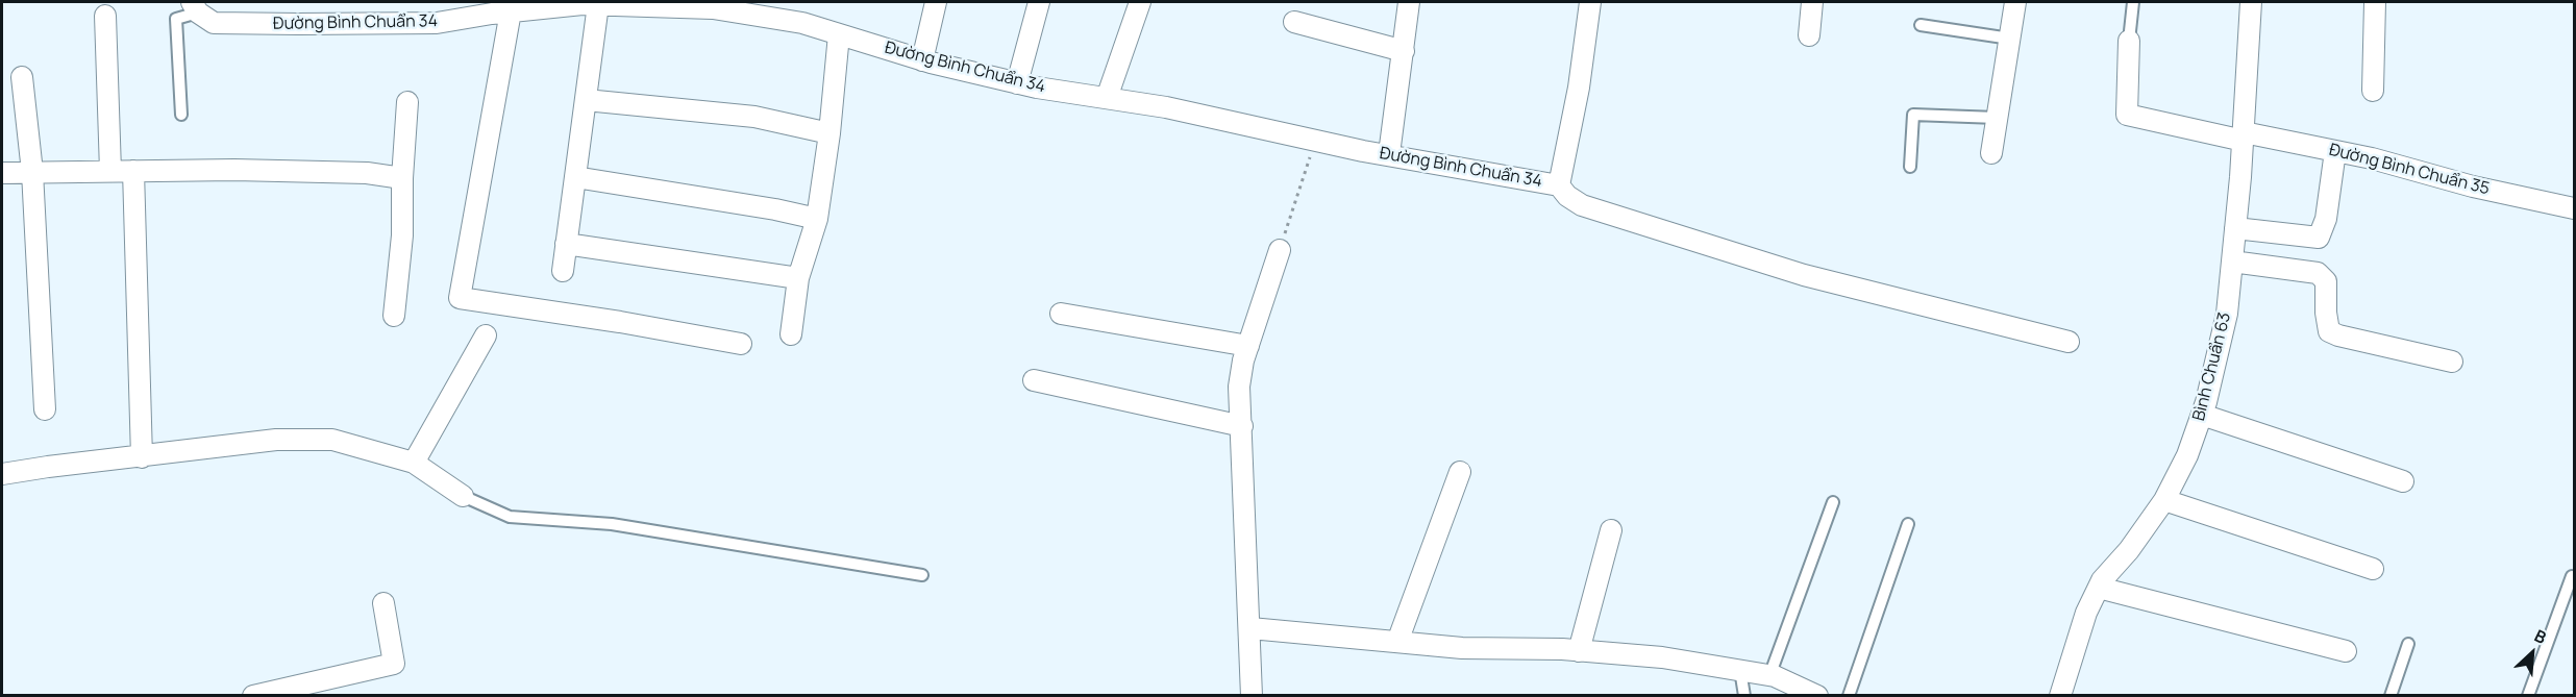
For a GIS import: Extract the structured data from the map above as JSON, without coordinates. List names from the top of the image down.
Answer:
{
  "streets": {
    "street": ["Đường Bình Chuẩn 34", "Đường Bình Chuẩn 35", "Bình Chuẩn 63"]
  },
  "crossings": [
    ["Đường Bình Chuẩn 35", "Bình Chuẩn 63"]
  ],
  "north": "top right"
}
